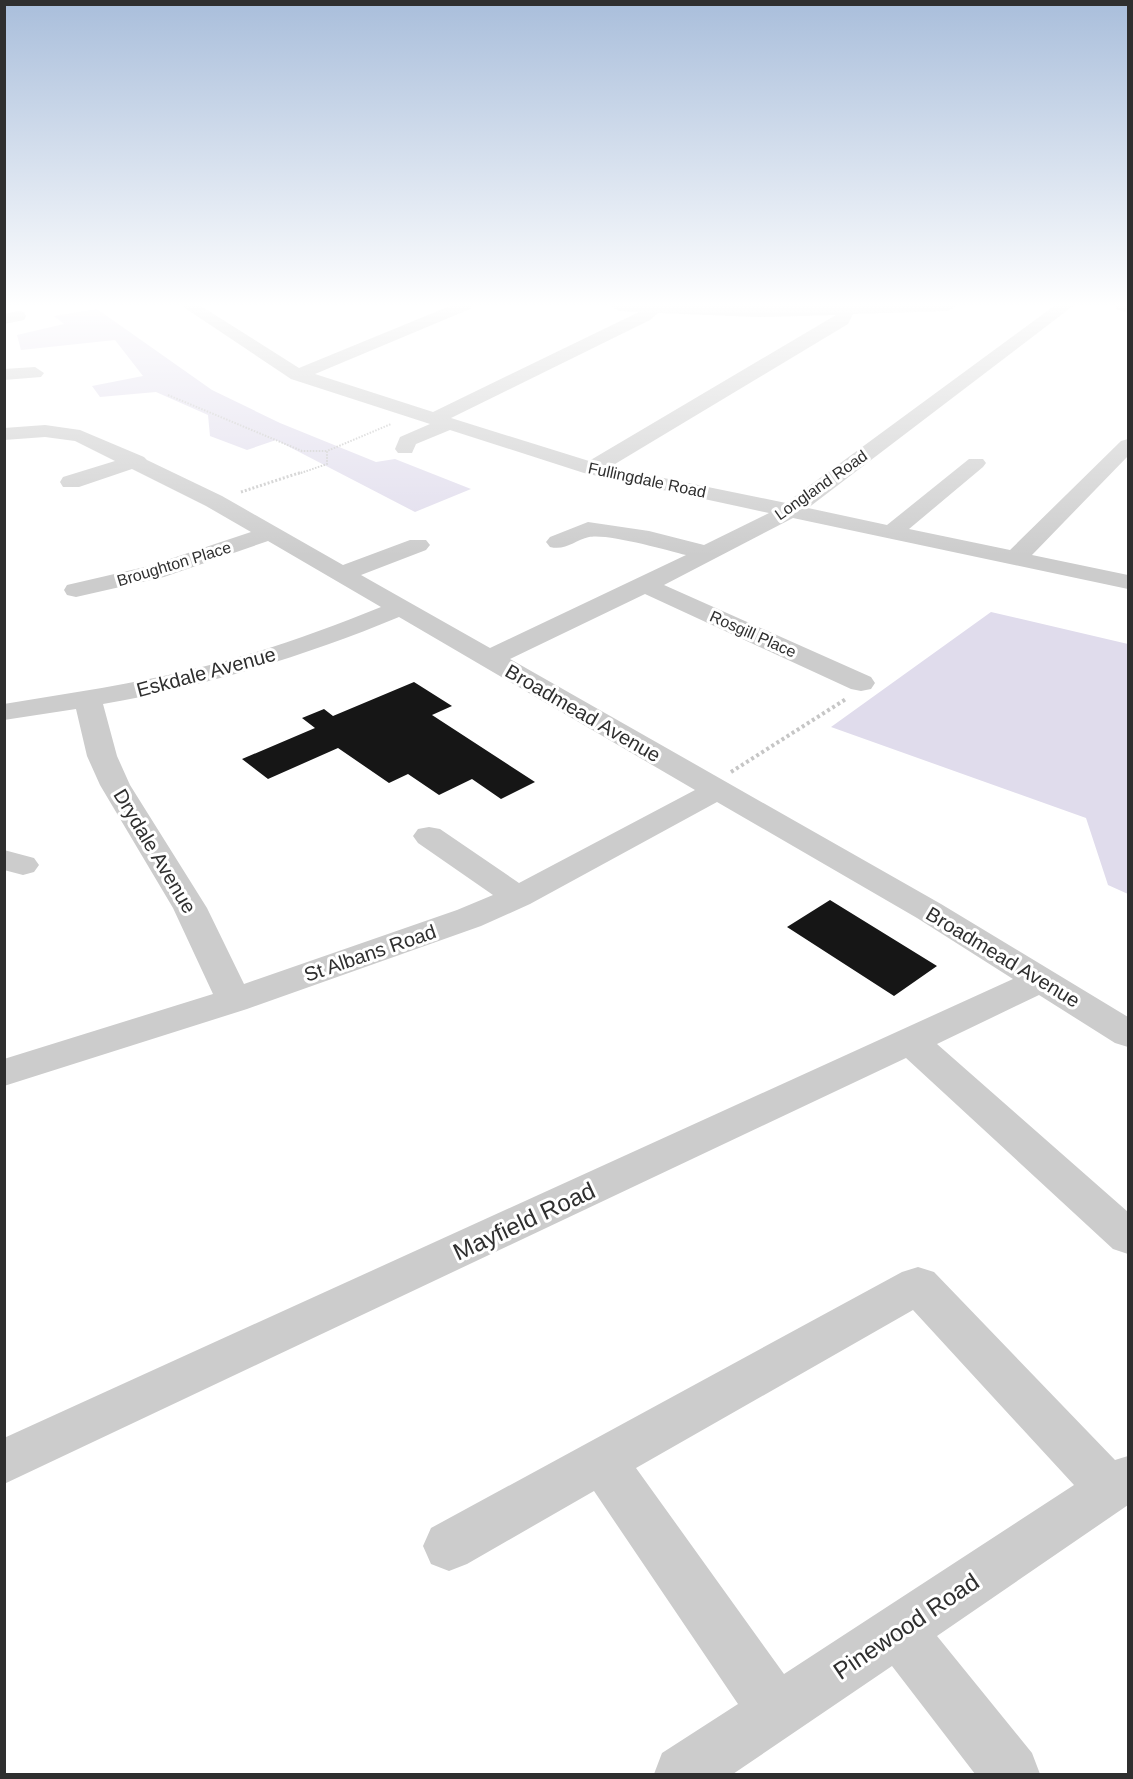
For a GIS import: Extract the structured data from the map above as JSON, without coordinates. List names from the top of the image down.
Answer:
{
  "streets": {
    "street": [
      "Fullingdale Road",
      "Longland Road",
      "Broughton Place",
      "Rosgill Place",
      "Eskdale Avenue",
      "Broadmead Avenue",
      "Drydale Avenue",
      "St Albans Road",
      "Mayfield Road",
      "Pinewood Road"
    ]
  },
  "crossings": [
    ["Fullingdale Road", "Longland Road"],
    ["Longland Road", "Rosgill Place"],
    ["Longland Road", "Broadmead Avenue"],
    ["Broughton Place", "Broadmead Avenue"],
    ["Eskdale Avenue", "Broadmead Avenue"],
    ["Eskdale Avenue", "Drydale Avenue"],
    ["Broadmead Avenue", "St Albans Road"],
    ["Broadmead Avenue", "Mayfield Road"],
    ["Drydale Avenue", "St Albans Road"]
  ]
}
